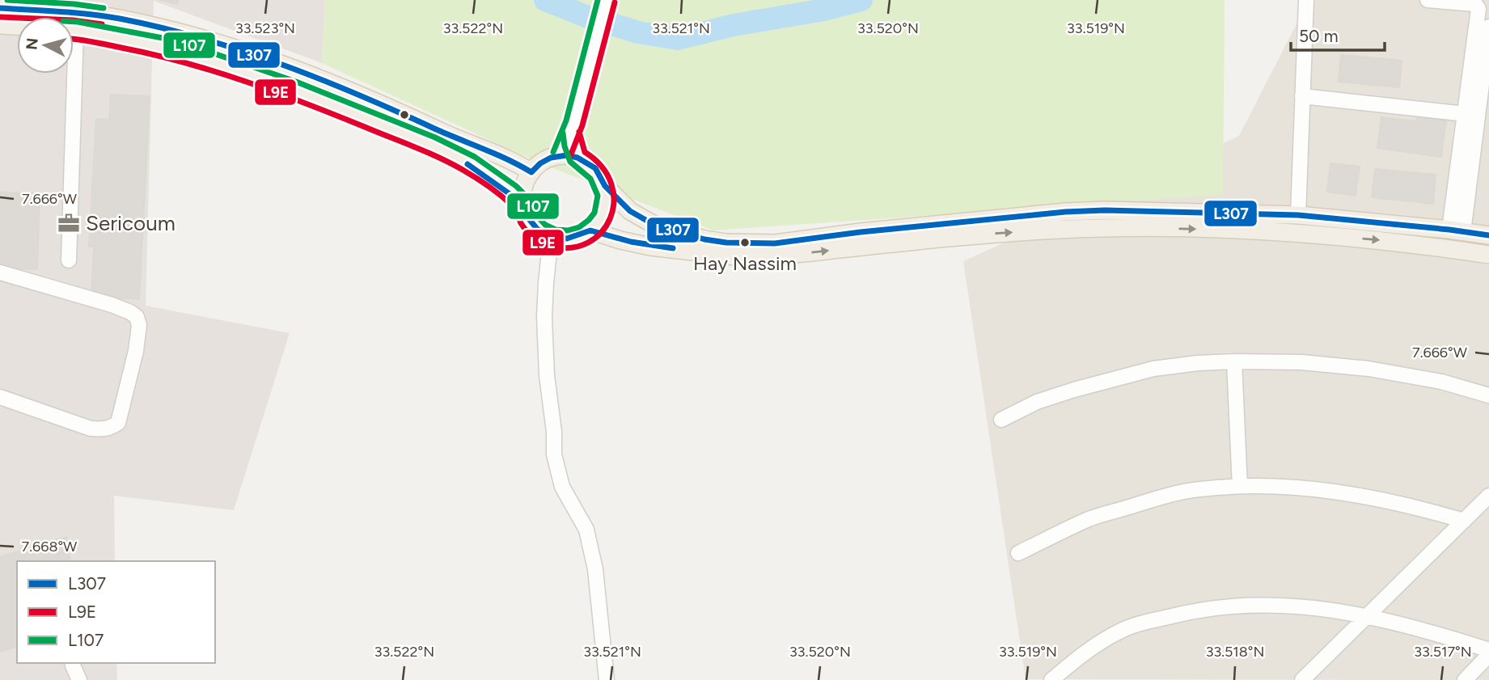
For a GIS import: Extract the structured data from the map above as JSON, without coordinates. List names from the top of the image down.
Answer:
{
  "places": {
    "office": ["Sericoum"],
    "other": ["Hay Nassim"]
  },
  "lines": ["transit line L107", "transit line L9E", "transit line L307"],
  "legend": ["L307", "L9E", "L107"],
  "scale_bar": "50 m",
  "north": "left",
  "coordinates": [
    "33.523°N",
    "33.522°N",
    "33.521°N",
    "33.520°N",
    "33.519°N",
    "7.666°W",
    "7.668°W",
    "33.518°N",
    "33.517°N"
  ]
}
